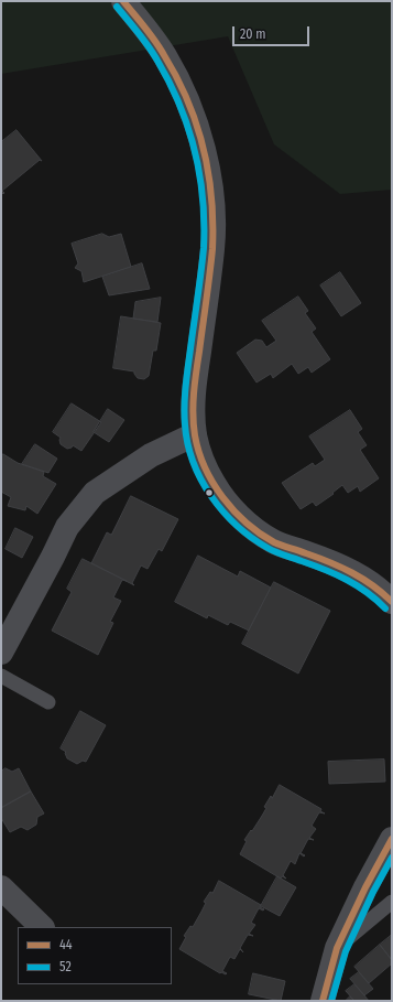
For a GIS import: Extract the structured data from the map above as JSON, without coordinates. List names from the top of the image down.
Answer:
{
  "lines": ["transit line 44", "transit line 52"],
  "legend": ["44", "52"],
  "scale_bar": "20 m"
}
